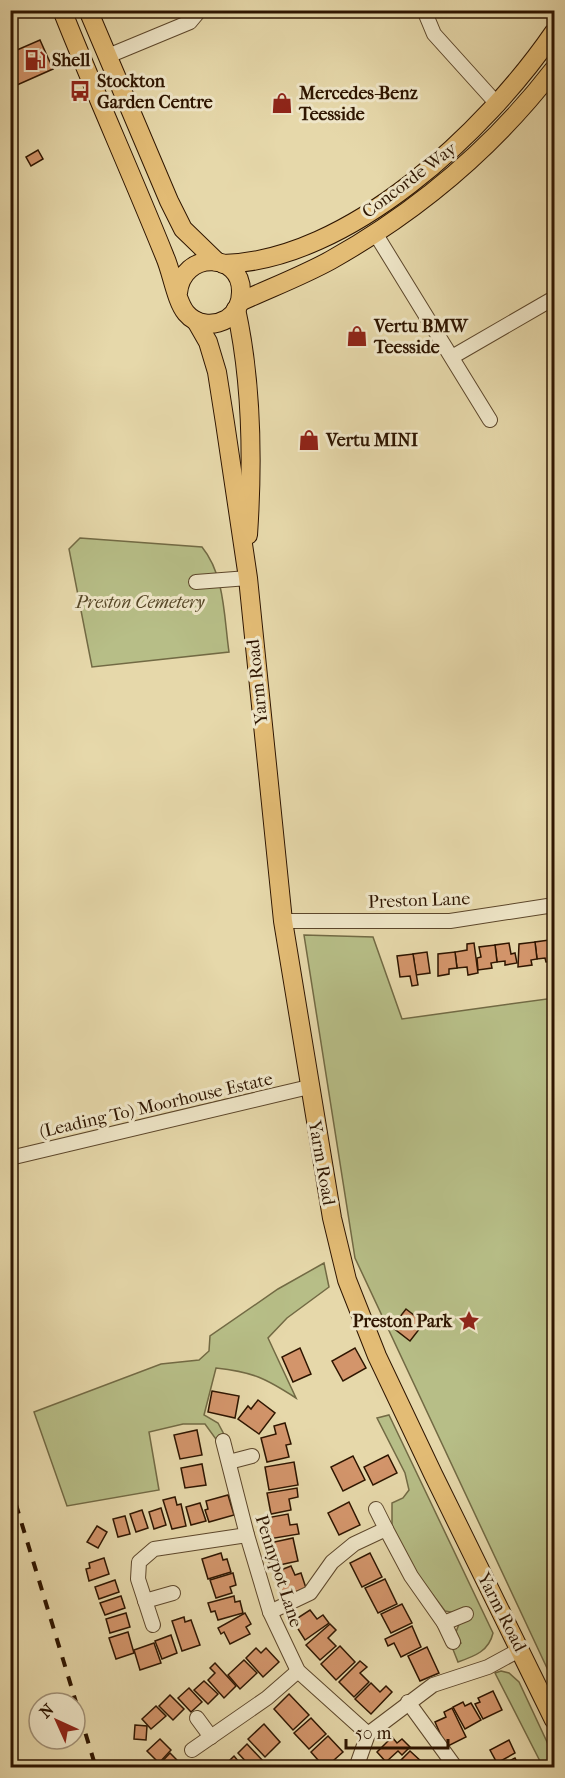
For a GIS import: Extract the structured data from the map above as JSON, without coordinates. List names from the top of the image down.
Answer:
{
  "streets": {
    "main road": ["Concorde Way", "Yarm Road"],
    "street": ["Preston Lane", "(Leading To) Moorhouse Estate", "Pennypot Lane"]
  },
  "crossings": [
    ["Yarm Road", "Preston Lane"],
    ["Yarm Road", "(Leading To) Moorhouse Estate"]
  ],
  "parks": ["Preston Cemetery"],
  "places": {
    "fuel station": ["Shell"],
    "bus stop": ["Stockton Garden Centre"],
    "shop": ["Mercedes-Benz Teesside", "Vertu BMW Teesside", "Vertu MINI"],
    "place": ["Preston Park"]
  },
  "scale_bar": "50 m",
  "north": "top left"
}
